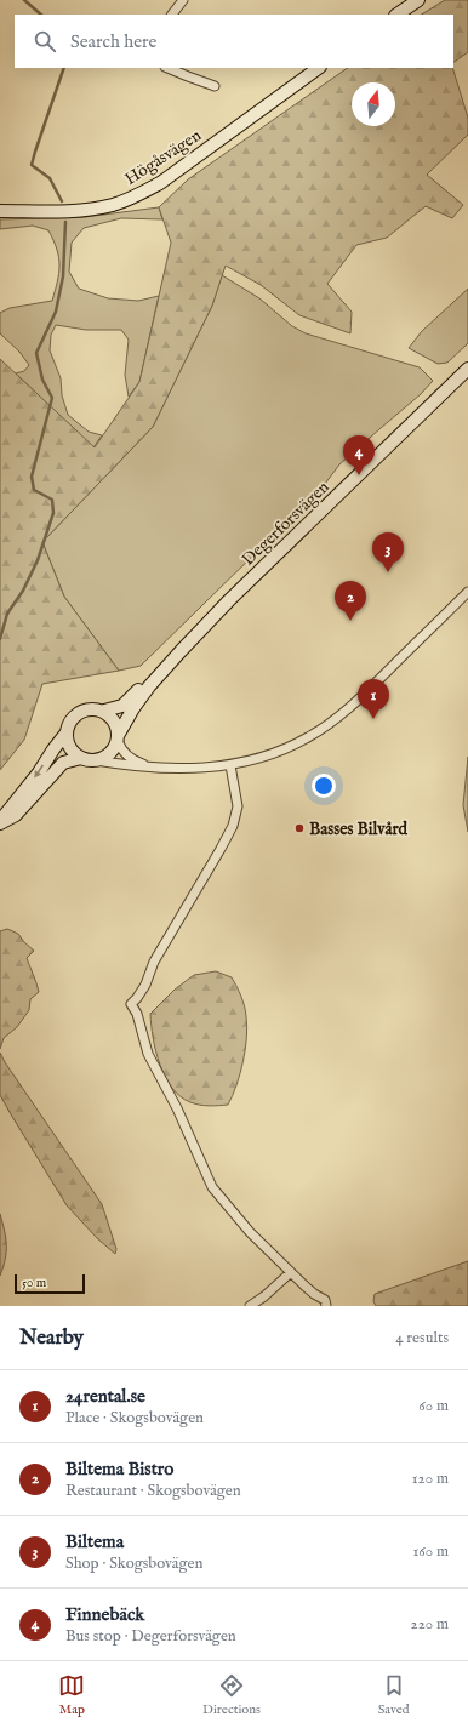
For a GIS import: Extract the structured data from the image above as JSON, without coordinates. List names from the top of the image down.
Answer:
{
  "streets": {
    "main road": ["Högåsvägen", "Degerforsvägen"]
  },
  "places": ["Basses Bilvård"],
  "scale_bar": "50 m",
  "north": "top",
  "page": {
    "search": "Search here",
    "pins": [
      "4",
      "3",
      "2",
      "1"
    ],
    "scale": "50 m",
    "heading": ["Nearby", "4 results"],
    "list": [
      {
        "mark": "1",
        "name": "24rental.se",
        "note": "Place · Skogsbovägen",
        "value": "60 m"
      },
      {
        "mark": "2",
        "name": "Biltema Bistro",
        "note": "Restaurant · Skogsbovägen",
        "value": "120 m"
      },
      {
        "mark": "3",
        "name": "Biltema",
        "note": "Shop · Skogsbovägen",
        "value": "160 m"
      },
      {
        "mark": "4",
        "name": "Finnebäck",
        "note": "Bus stop · Degerforsvägen",
        "value": "220 m"
      }
    ],
    "nav": ["Map", "Directions", "Saved"]
  }
}
